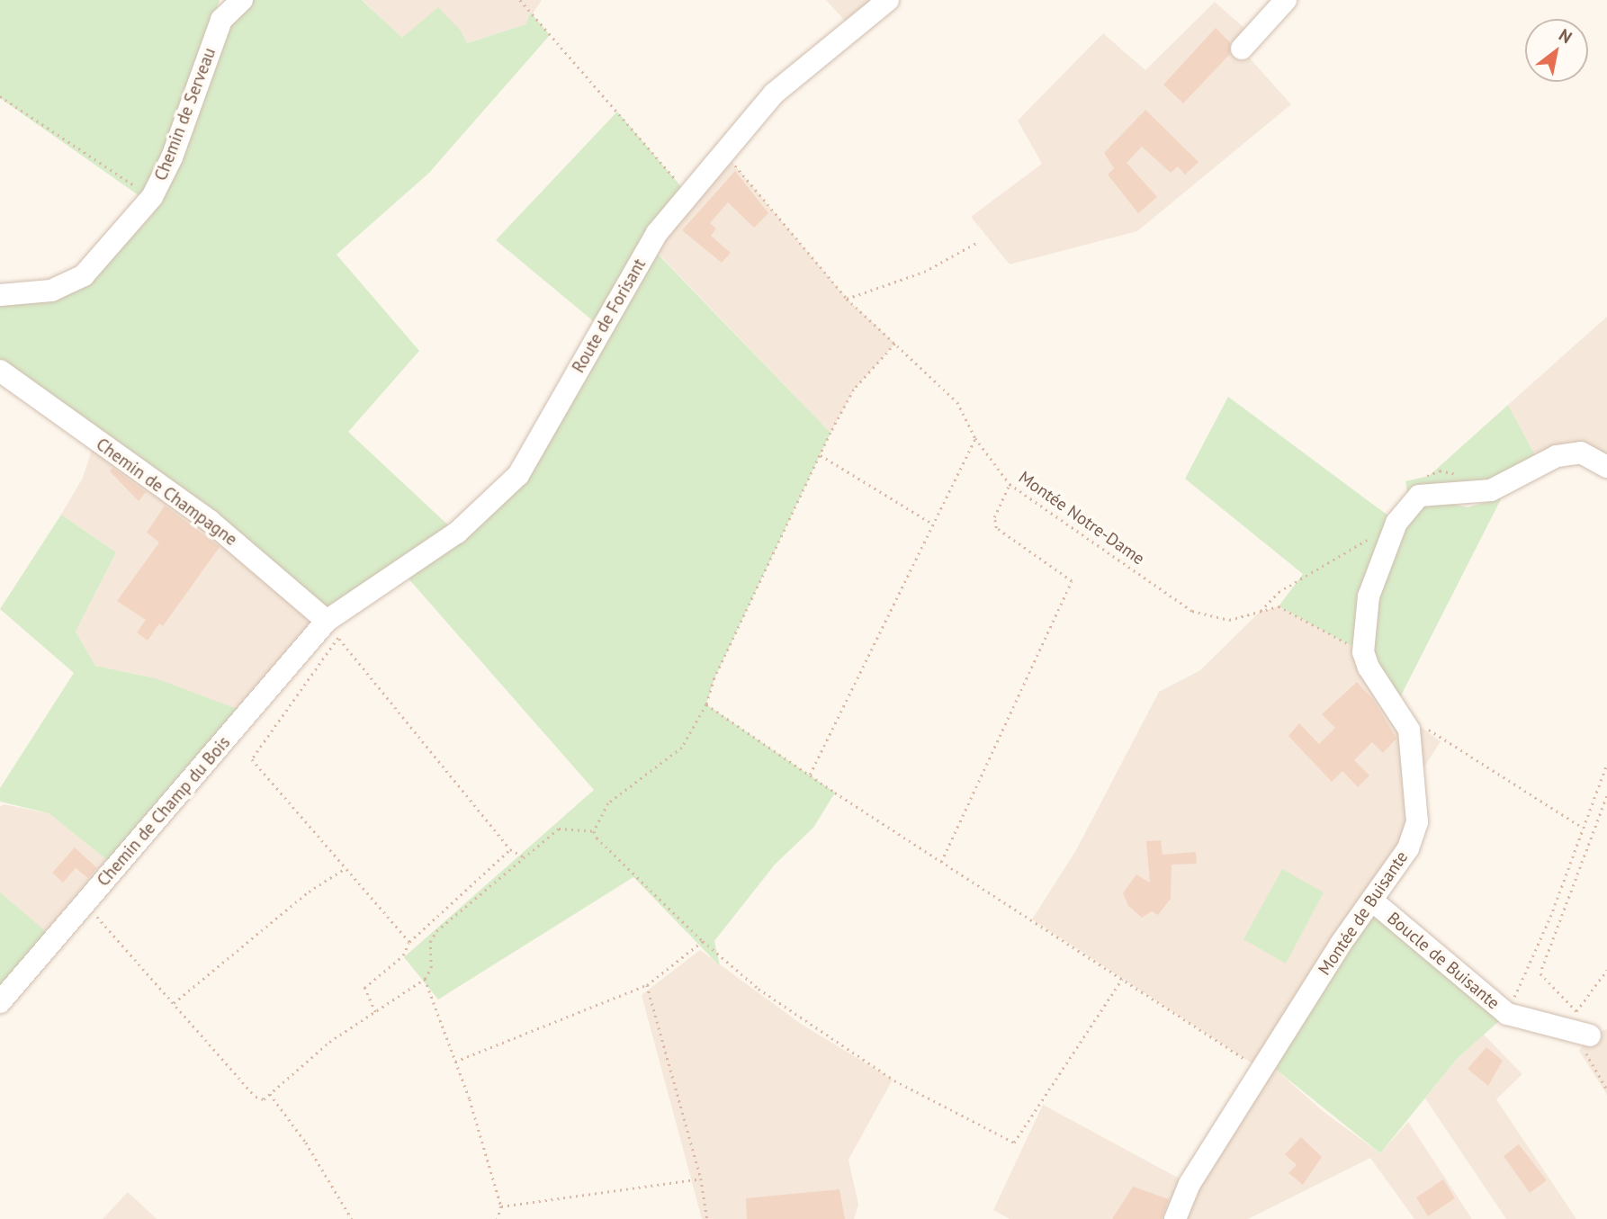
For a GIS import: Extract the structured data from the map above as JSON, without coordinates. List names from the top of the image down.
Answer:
{
  "streets": {
    "street": [
      "Chemin de Serveau",
      "Route de Forisant",
      "Chemin de Champagne",
      "Chemin de Champ du Bois",
      "Montée de Buisante",
      "Boucle de Buisante"
    ],
    "path": ["Montée Notre-Dame"]
  },
  "crossings": [
    ["Route de Forisant", "Chemin de Champagne"],
    ["Route de Forisant", "Montée Notre-Dame"],
    ["Route de Forisant", "Chemin de Champ du Bois"],
    ["Chemin de Champagne", "Chemin de Champ du Bois"],
    ["Montée Notre-Dame", "Montée de Buisante"],
    ["Montée de Buisante", "Boucle de Buisante"]
  ],
  "north": "top right"
}
